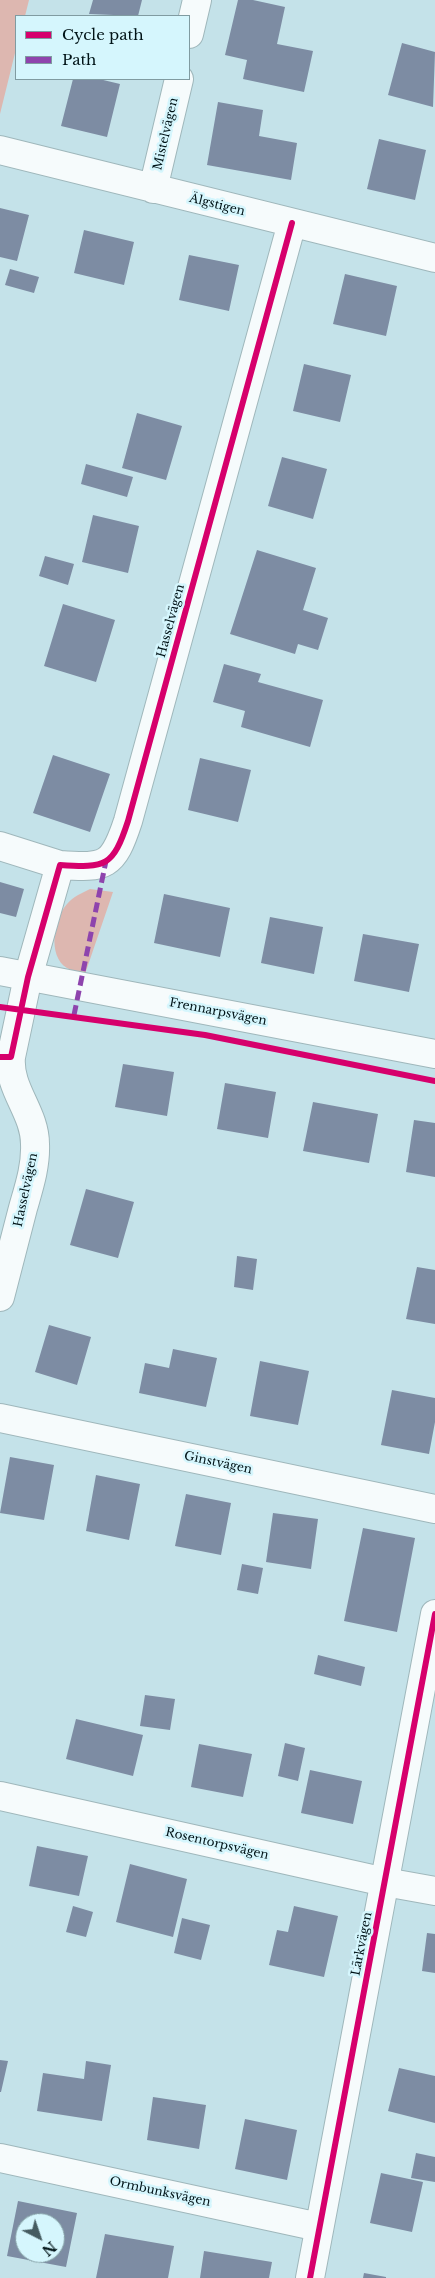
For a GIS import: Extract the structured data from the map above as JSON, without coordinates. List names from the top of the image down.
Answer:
{
  "streets": {
    "street": [
      "Mistelvägen",
      "Älgstigen",
      "Hasselvägen",
      "Frennarpsvägen",
      "Ginstvägen",
      "Rosentorpsvägen",
      "Lärkvägen",
      "Ormbunksvägen"
    ]
  },
  "crossings": [
    ["Mistelvägen", "Älgstigen"],
    ["Älgstigen", "Hasselvägen"],
    ["Hasselvägen", "Frennarpsvägen"],
    ["Rosentorpsvägen", "Lärkvägen"],
    ["Lärkvägen", "Ormbunksvägen"]
  ],
  "legend": ["Cycle path", "Path"],
  "north": "bottom right"
}
